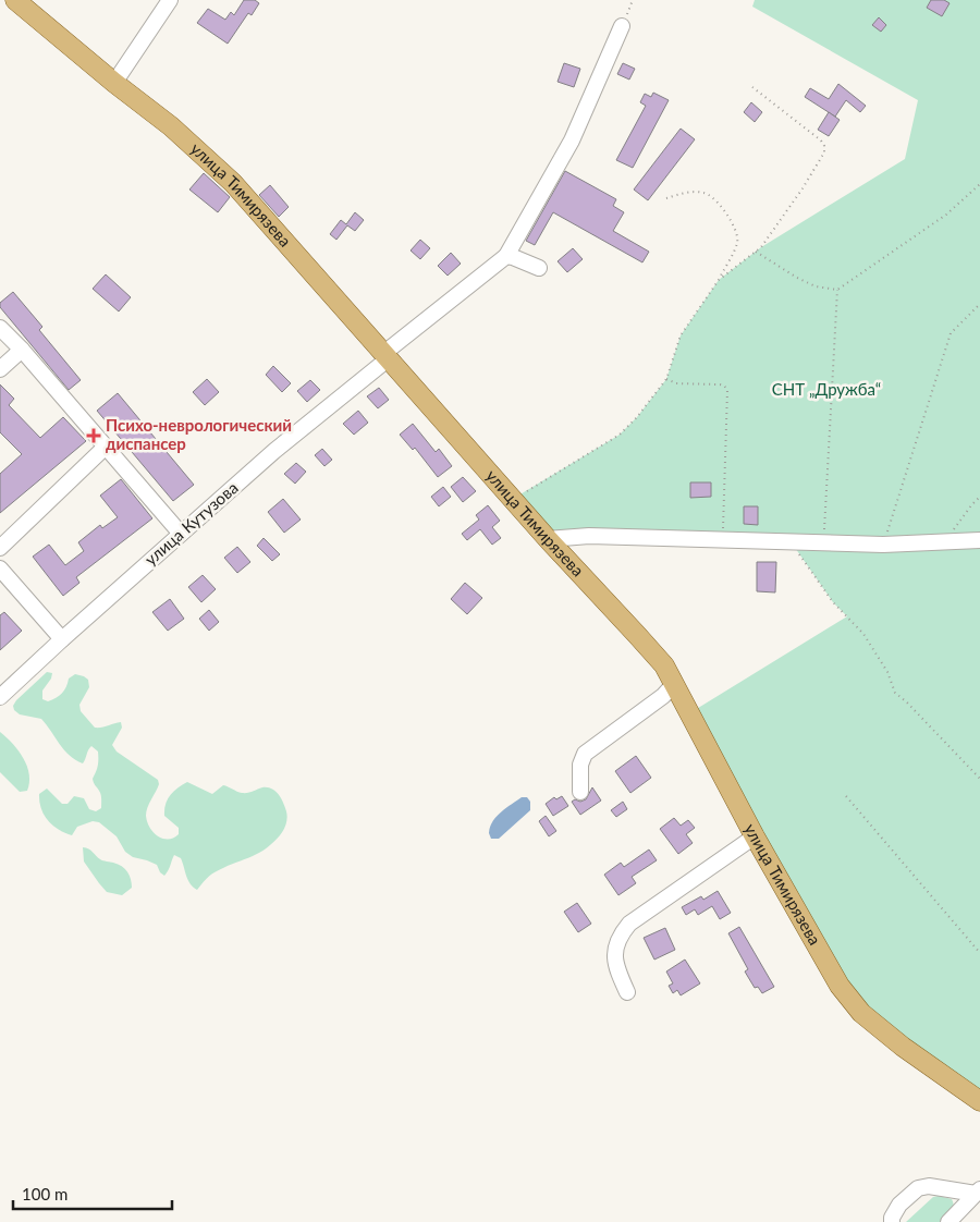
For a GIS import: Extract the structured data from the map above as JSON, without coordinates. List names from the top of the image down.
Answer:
{
  "streets": {
    "main road": ["улица Тимирязева"],
    "street": ["улица Кутузова"]
  },
  "crossings": [
    ["улица Тимирязева", "улица Кутузова"]
  ],
  "parks": ["СНТ „Дружба“"],
  "places": {
    "health": ["Психо-неврологический диспансер"]
  },
  "scale_bar": "100 m"
}
